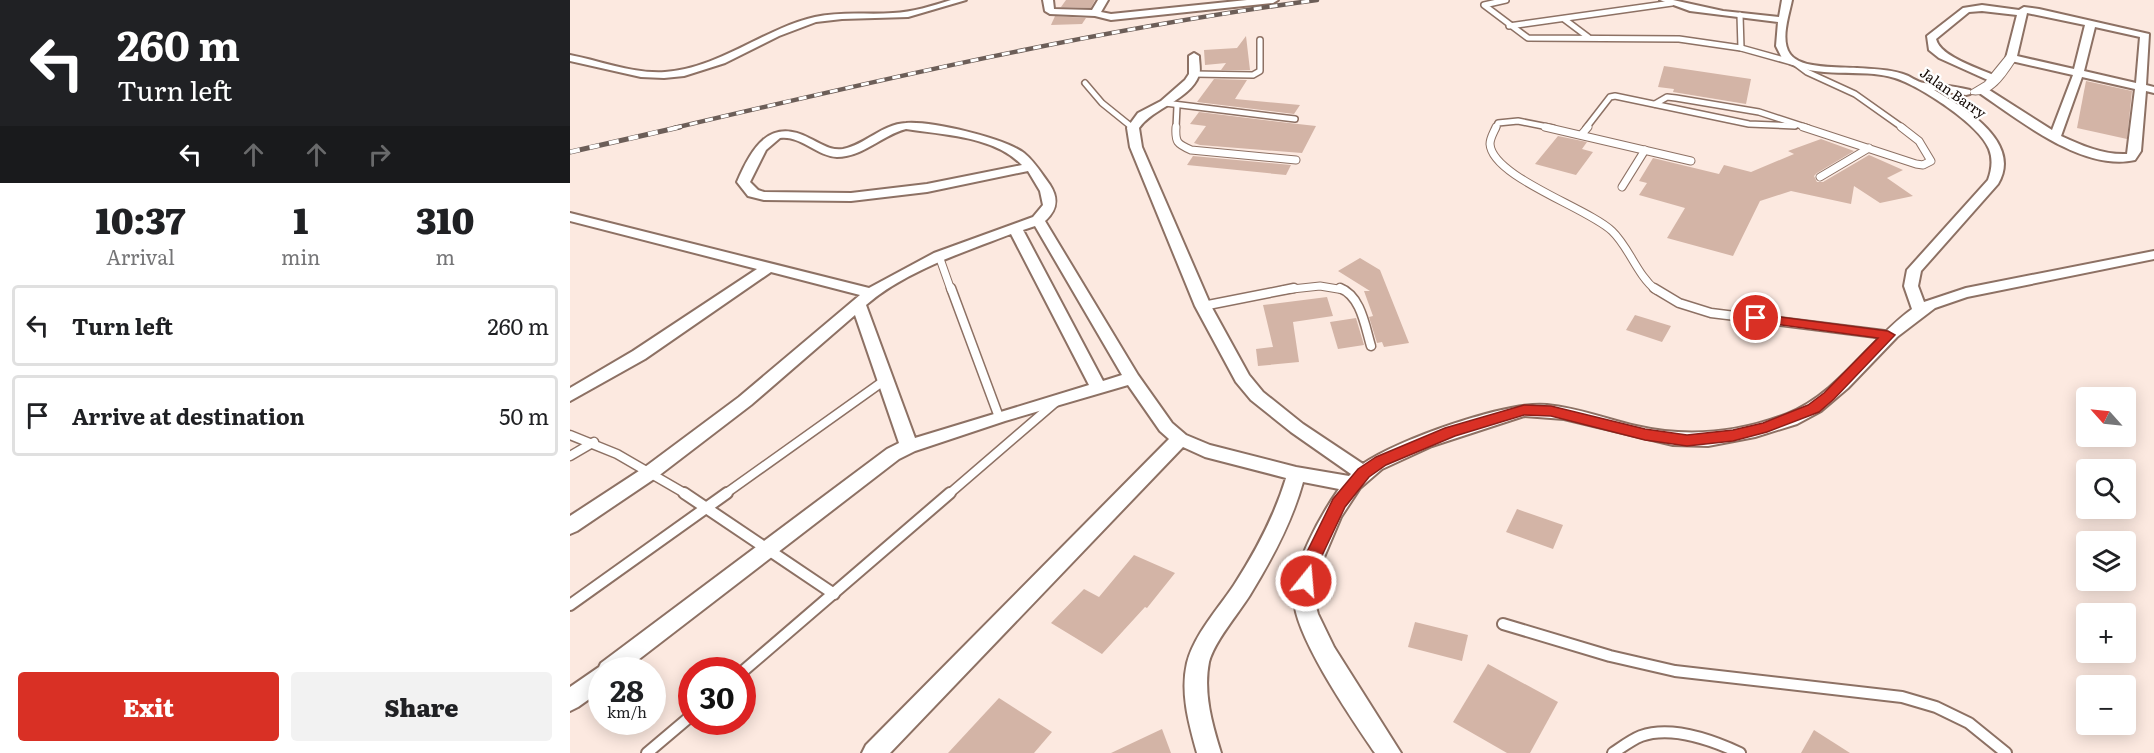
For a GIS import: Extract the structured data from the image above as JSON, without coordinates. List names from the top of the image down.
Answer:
{
  "streets": {
    "street": ["Jalan Barry"]
  },
  "north": "top left",
  "page": {
    "turn": ["260 m", "Turn left"],
    "eta": [
      "10:37",
      "Arrival",
      "1",
      "min",
      "310",
      "m"
    ],
    "list": [
      {
        "name": "Turn left",
        "value": "260 m"
      },
      {
        "name": "Arrive at destination",
        "value": "50 m"
      }
    ],
    "map_buttons": ["+", "−"],
    "speed": "28 km/h",
    "limit": "30",
    "buttons": ["Exit", "Share"]
  }
}
